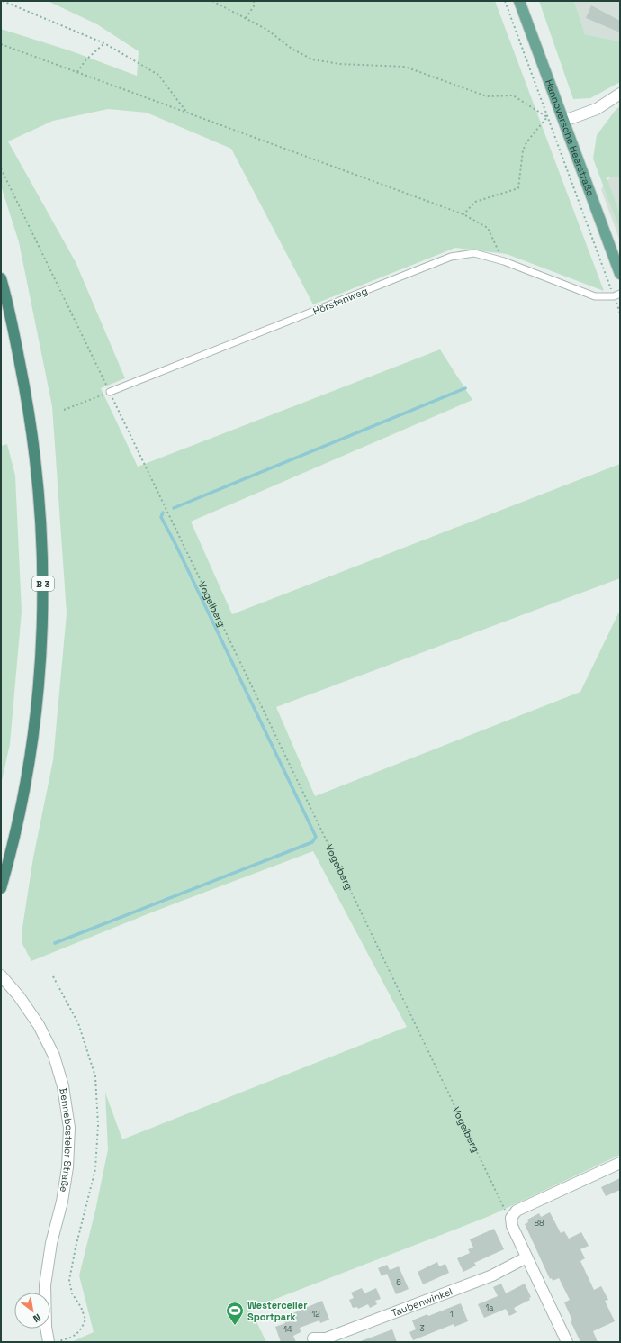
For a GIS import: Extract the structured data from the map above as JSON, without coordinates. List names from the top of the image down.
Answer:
{
  "streets": {
    "highway": ["B 3"],
    "main road": ["Hannoversche Heerstraße"],
    "street": ["Bennebosteler Straße", "Taubenwinkel"],
    "lane": ["Hörstenweg"],
    "path": ["Vogelberg"]
  },
  "crossings": [
    ["Hörstenweg", "Vogelberg"]
  ],
  "places": {
    "sports": ["Westerceller Sportpark"]
  },
  "house_numbers": [
    "88",
    "6",
    "1a",
    "12",
    "1",
    "3",
    "14"
  ],
  "north": "bottom right"
}
